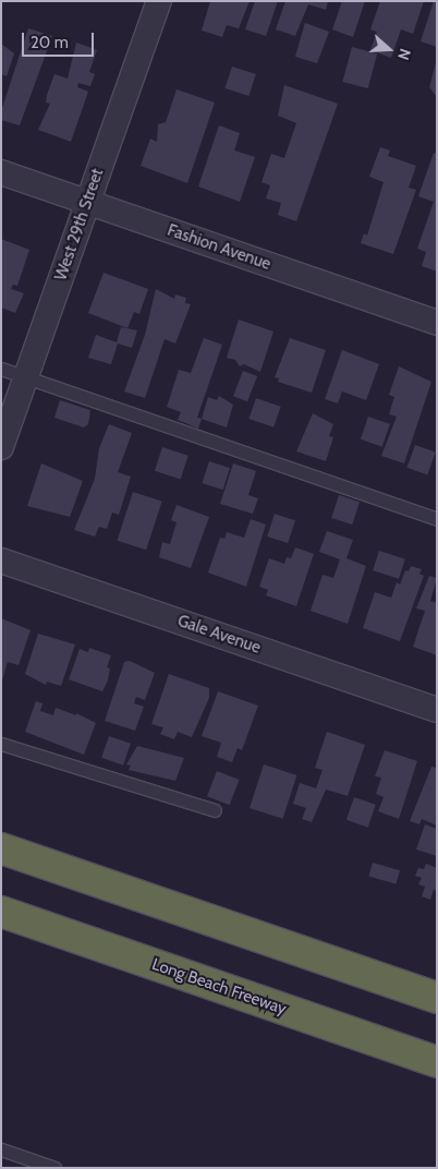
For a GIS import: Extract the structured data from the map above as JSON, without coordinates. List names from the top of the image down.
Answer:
{
  "streets": {
    "highway": ["Long Beach Freeway"],
    "street": ["West 29th Street", "Fashion Avenue", "Gale Avenue"]
  },
  "crossings": [
    ["West 29th Street", "Fashion Avenue"]
  ],
  "scale_bar": "20 m",
  "north": "right"
}
